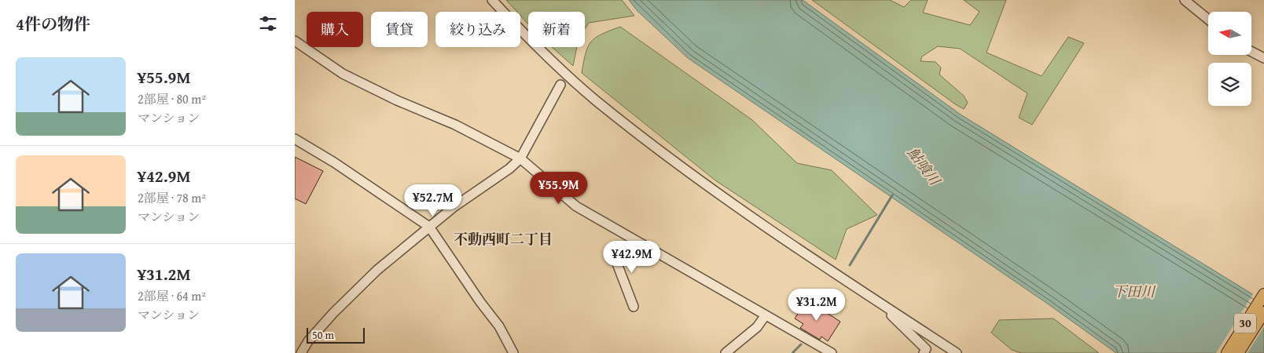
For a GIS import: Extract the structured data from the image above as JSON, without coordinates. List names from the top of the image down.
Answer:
{
  "streets": {
    "main road": ["30"]
  },
  "districts": ["不動西町二丁目"],
  "water": ["鮎喰川", "下田川"],
  "scale_bar": "50 m",
  "north": "left",
  "page": {
    "heading": "4件の物件",
    "chip": [
      "購入",
      "賃貸",
      "絞り込み",
      "新着"
    ],
    "list": [
      {
        "name": "¥55.9M",
        "note": "2部屋 · 80 m² · マンション"
      },
      {
        "name": "¥42.9M",
        "note": "2部屋 · 78 m² · マンション"
      },
      {
        "name": "¥31.2M",
        "note": "2部屋 · 64 m² · マンション"
      }
    ],
    "price": [
      "¥55.9M",
      "¥52.7M",
      "¥42.9M",
      "¥31.2M"
    ],
    "scale": "50 m"
  }
}
